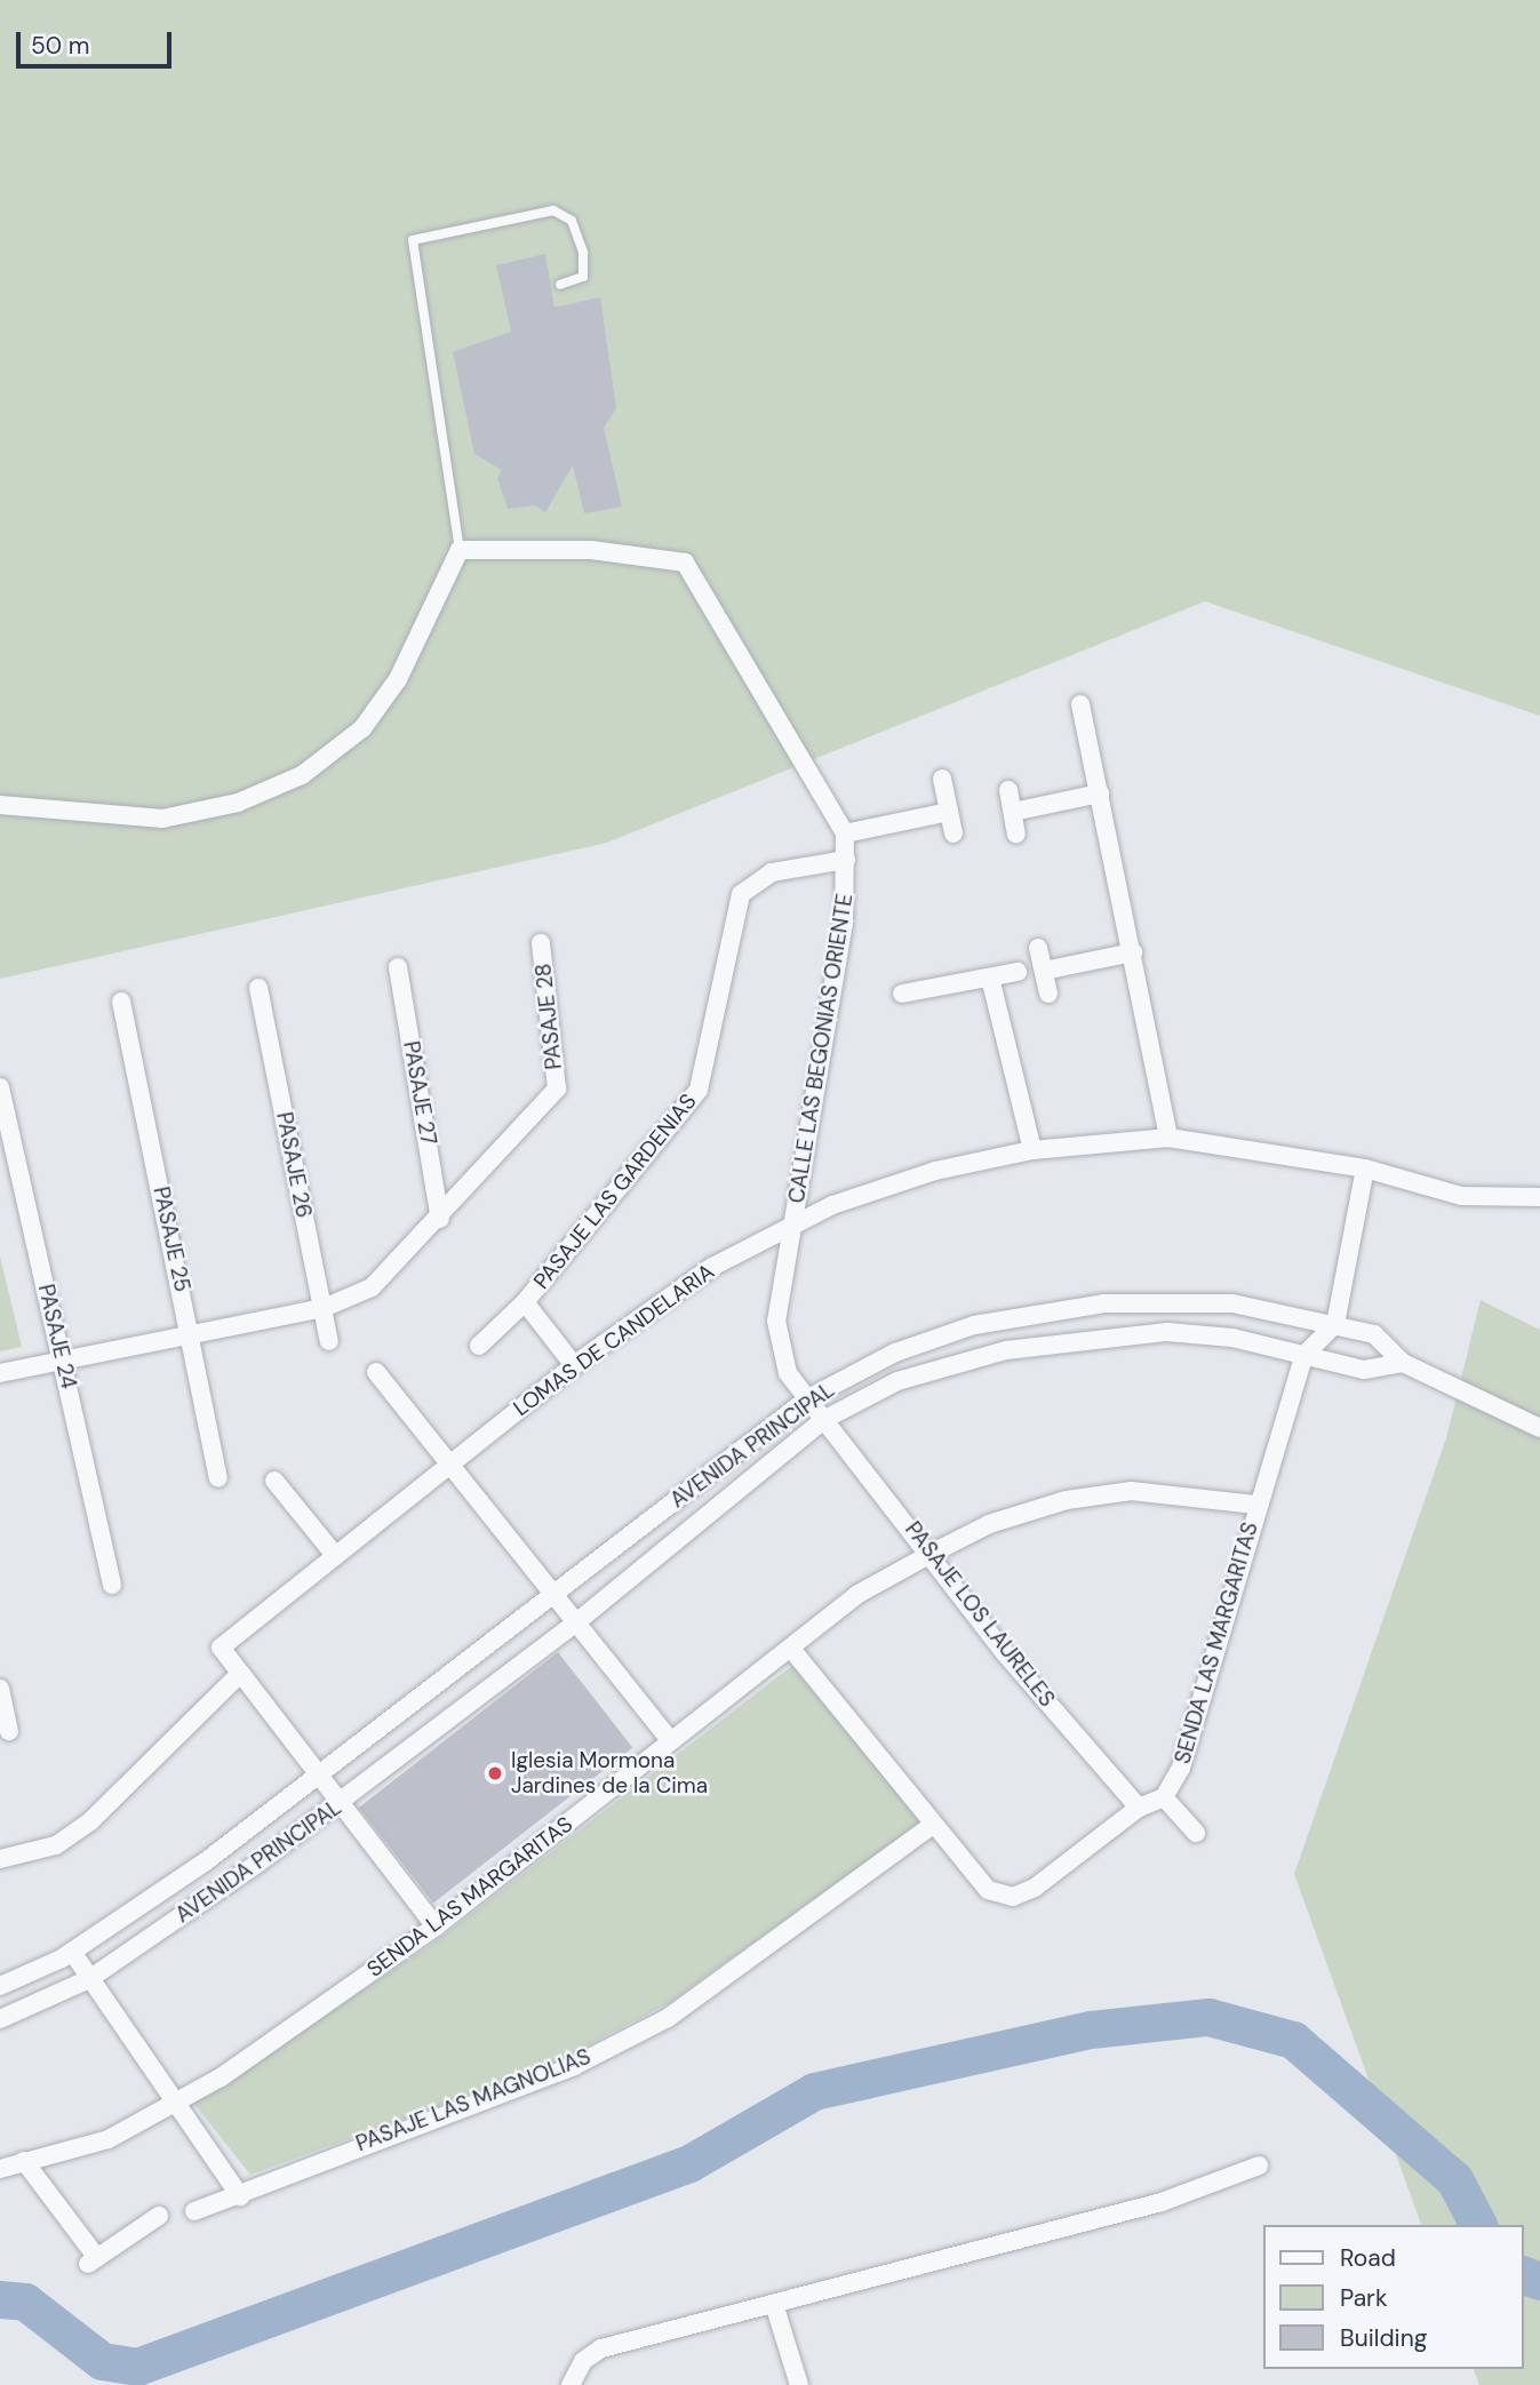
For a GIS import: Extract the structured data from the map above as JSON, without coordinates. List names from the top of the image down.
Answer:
{
  "streets": {
    "street": [
      "PASAJE 28",
      "CALLE LAS BEGONIAS ORIENTE",
      "PASAJE 27",
      "PASAJE 26",
      "PASAJE LAS GARDENIAS",
      "PASAJE 25",
      "PASAJE 24",
      "LOMAS DE CANDELARIA",
      "AVENIDA PRINCIPAL",
      "PASAJE LOS LAURELES",
      "SENDA LAS MARGARITAS",
      "PASAJE LAS MAGNOLIAS"
    ]
  },
  "crossings": [
    ["PASAJE 28", "PASAJE 27"],
    ["CALLE LAS BEGONIAS ORIENTE", "PASAJE LAS GARDENIAS"],
    ["CALLE LAS BEGONIAS ORIENTE", "LOMAS DE CANDELARIA"],
    ["CALLE LAS BEGONIAS ORIENTE", "AVENIDA PRINCIPAL"],
    ["CALLE LAS BEGONIAS ORIENTE", "PASAJE LOS LAURELES"],
    ["LOMAS DE CANDELARIA", "AVENIDA PRINCIPAL"],
    ["LOMAS DE CANDELARIA", "SENDA LAS MARGARITAS"],
    ["AVENIDA PRINCIPAL", "PASAJE LOS LAURELES"],
    ["PASAJE LOS LAURELES", "SENDA LAS MARGARITAS"]
  ],
  "places": ["Iglesia Mormona Jardines de la Cima"],
  "legend": ["Road", "Park", "Building"],
  "scale_bar": "50 m"
}
